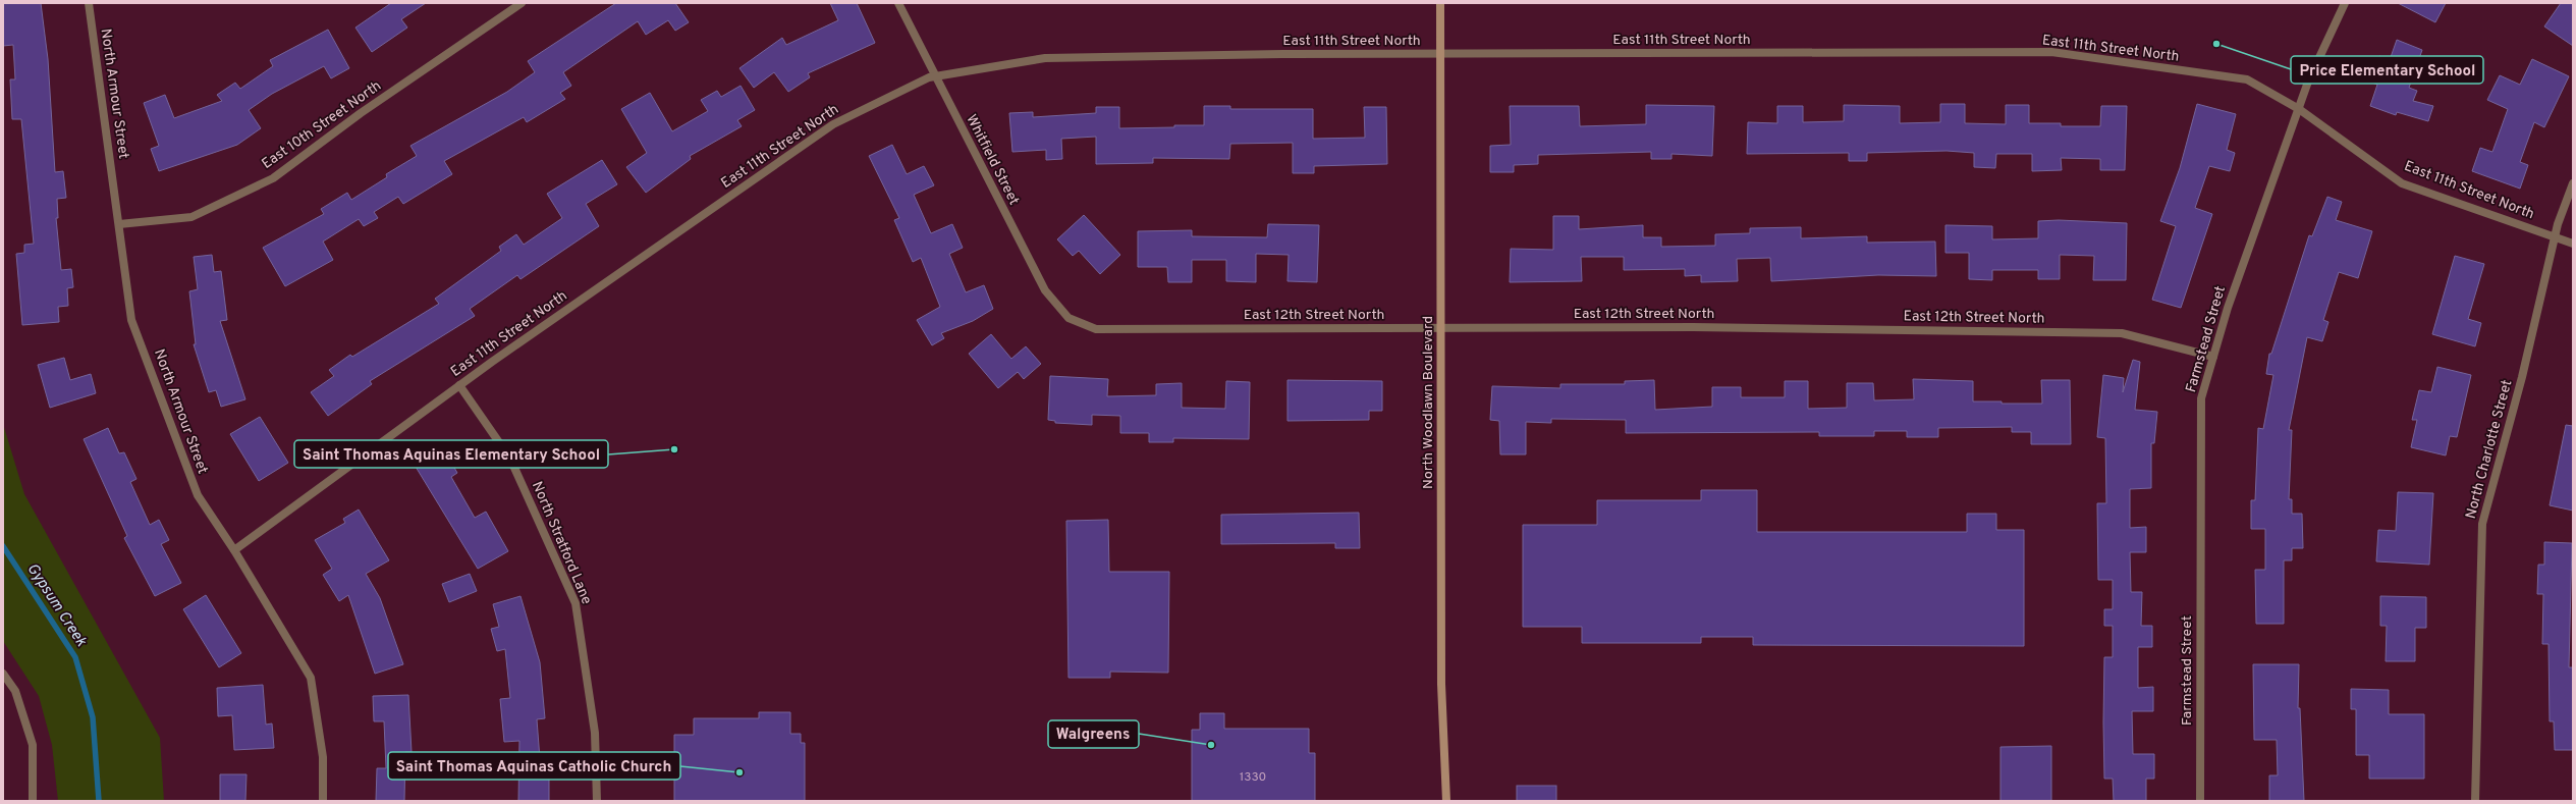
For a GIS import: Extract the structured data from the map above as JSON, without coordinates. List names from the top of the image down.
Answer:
{
  "streets": {
    "main road": ["North Woodlawn Boulevard"],
    "street": [
      "East 11th Street North",
      "North Armour Street",
      "East 10th Street North",
      "Whitfield Street",
      "East 12th Street North",
      "Farmstead Street",
      "North Charlotte Street",
      "North Stratford Lane"
    ]
  },
  "crossings": [
    ["East 11th Street North", "North Armour Street"],
    ["East 11th Street North", "Whitfield Street"],
    ["East 11th Street North", "Farmstead Street"],
    ["East 11th Street North", "North Woodlawn Boulevard"],
    ["East 11th Street North", "North Charlotte Street"],
    ["East 11th Street North", "North Stratford Lane"],
    ["North Armour Street", "East 10th Street North"],
    ["Whitfield Street", "East 12th Street North"],
    ["East 12th Street North", "Farmstead Street"],
    ["East 12th Street North", "North Woodlawn Boulevard"]
  ],
  "water": ["Gypsum Creek"],
  "places": [
    "Price Elementary School",
    "Saint Thomas Aquinas Elementary School",
    "Walgreens",
    "Saint Thomas Aquinas Catholic Church"
  ],
  "house_numbers": ["1330"]
}
